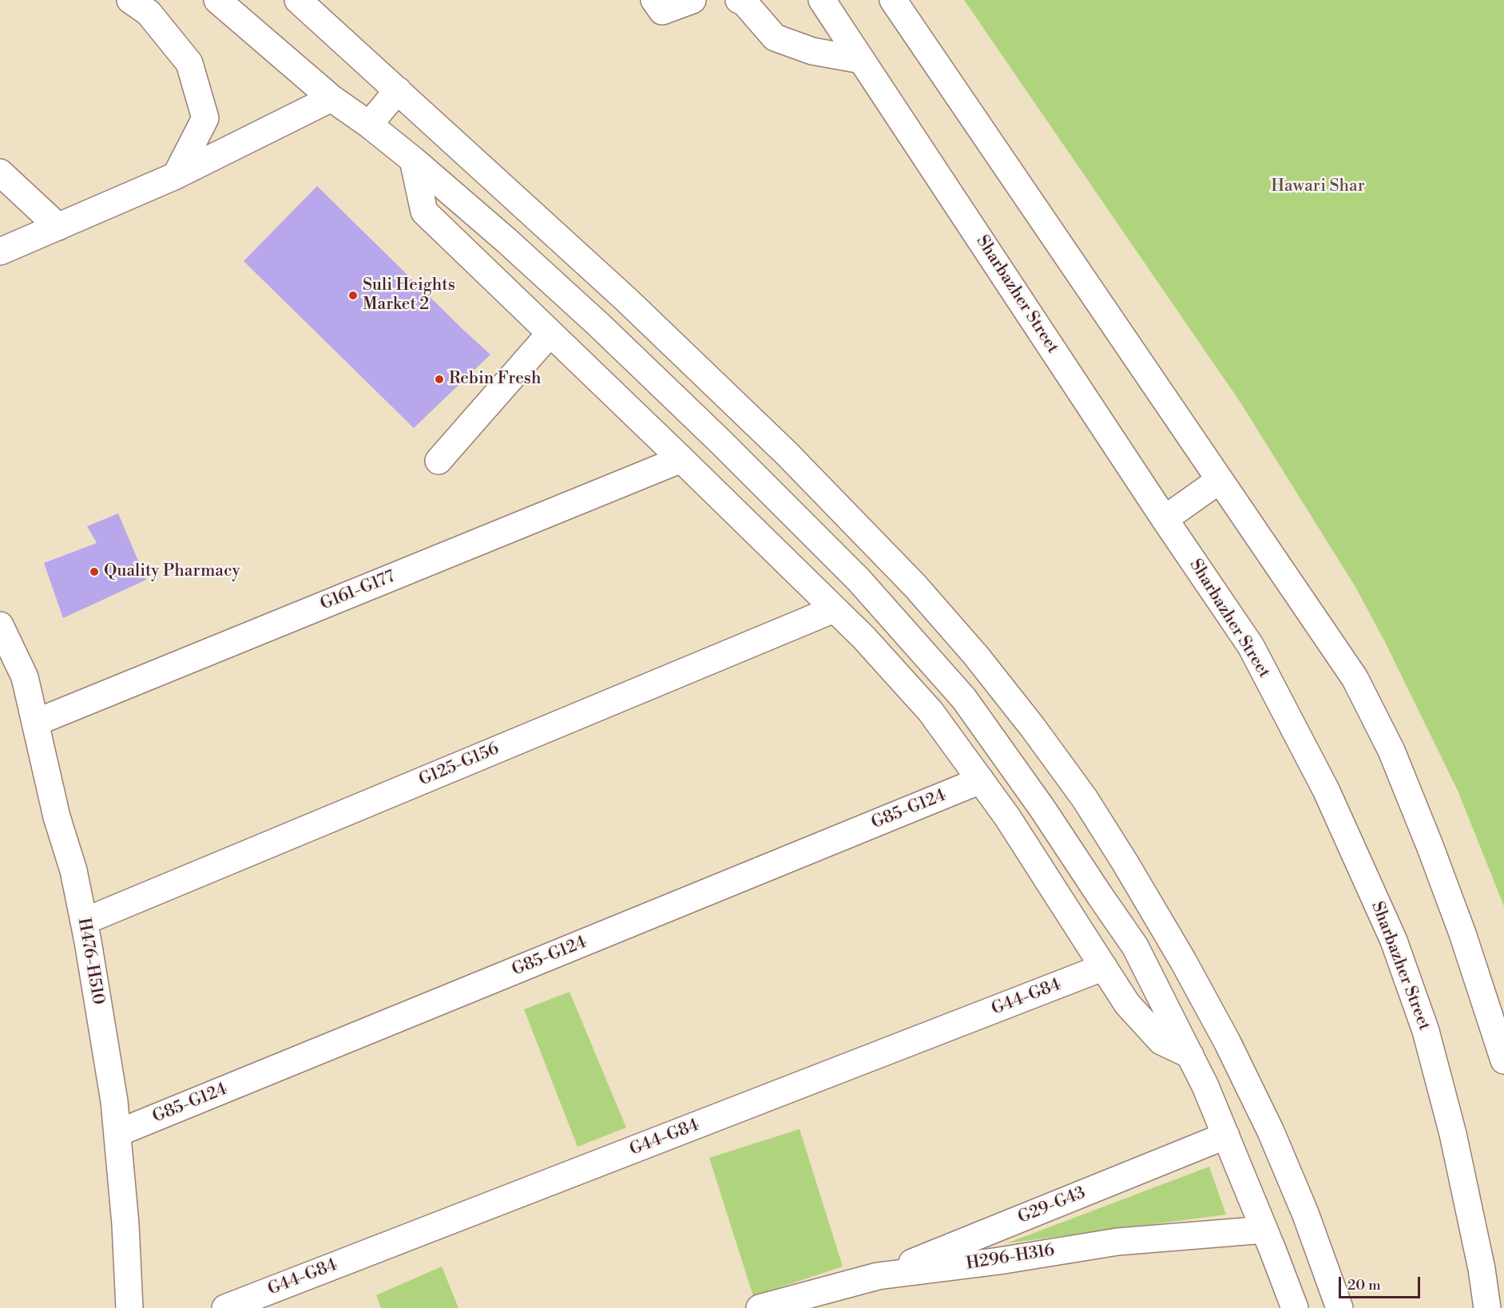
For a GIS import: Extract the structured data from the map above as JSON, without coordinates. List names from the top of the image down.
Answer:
{
  "streets": {
    "street": [
      "Sharbazher Street",
      "G161-G177",
      "G125-G156",
      "G85-G124",
      "H476-H510",
      "G44-G84",
      "G29-G43",
      "H296-H316"
    ]
  },
  "crossings": [
    ["G161-G177", "H476-H510"],
    ["G125-G156", "H476-H510"],
    ["G85-G124", "H476-H510"],
    ["G29-G43", "H296-H316"]
  ],
  "parks": ["Hawari Shar"],
  "places": ["Suli Heights Market 2", "Rebin Fresh", "Quality Pharmacy"],
  "scale_bar": "20 m"
}
